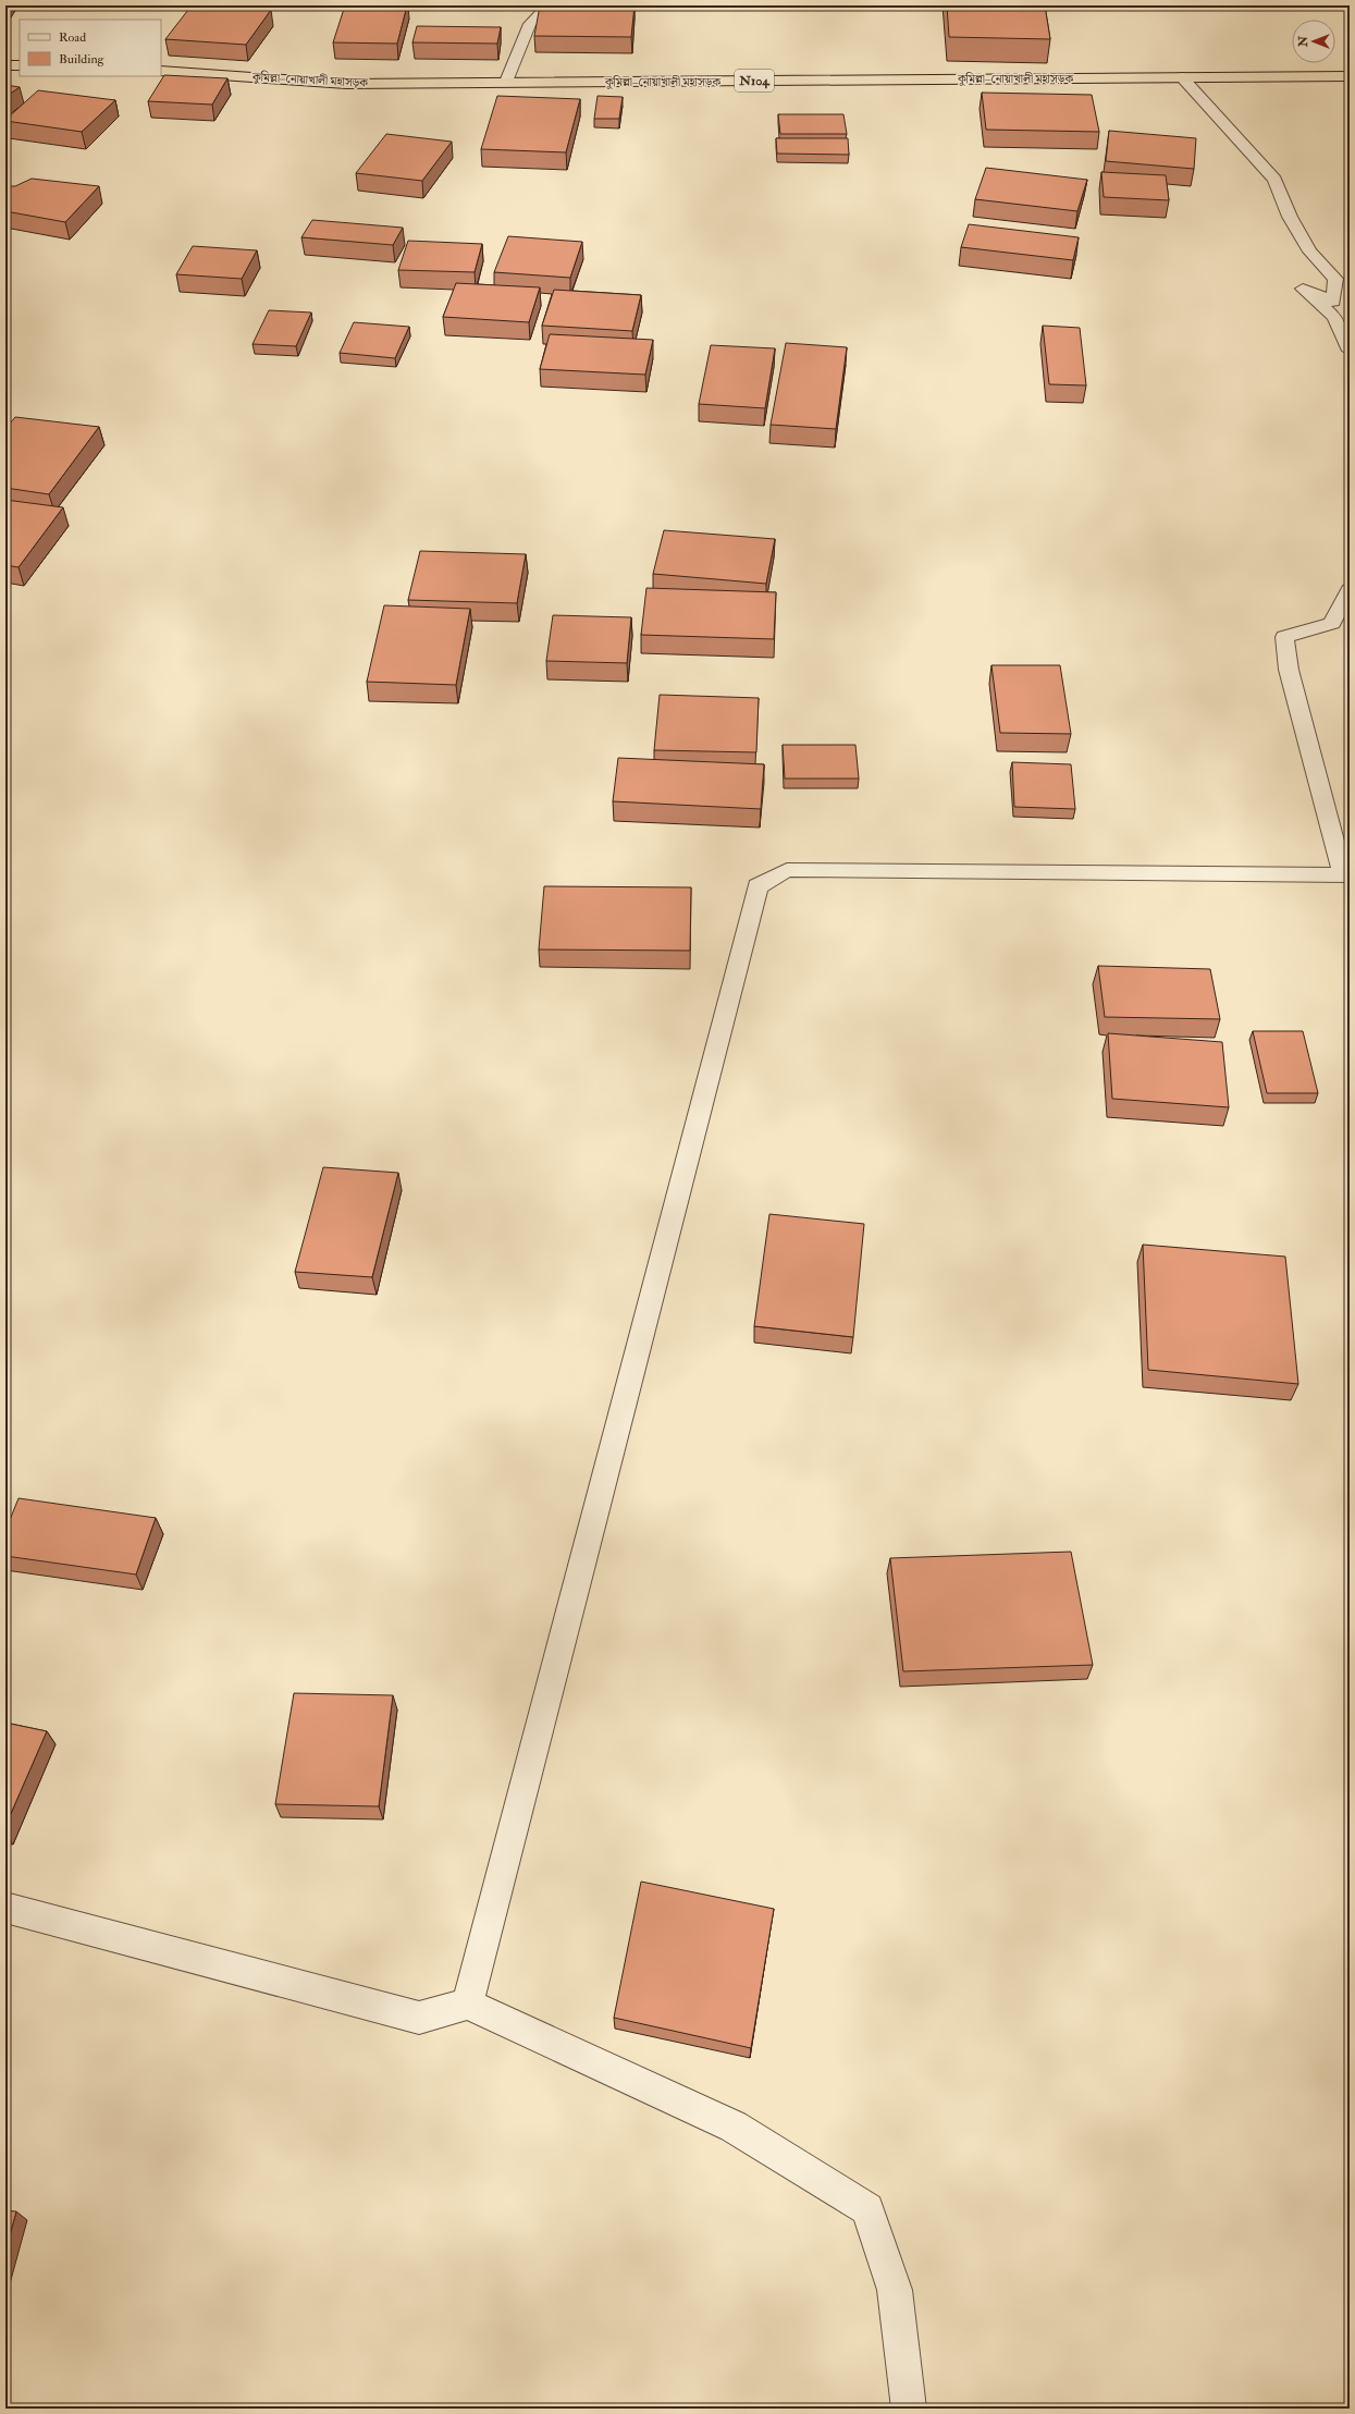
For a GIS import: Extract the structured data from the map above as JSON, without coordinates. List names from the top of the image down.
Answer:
{
  "streets": {
    "highway": ["কুমিল্লা–নোয়াখালী মহাসড়ক", "N104"]
  },
  "legend": ["Road", "Building"],
  "north": "left"
}
